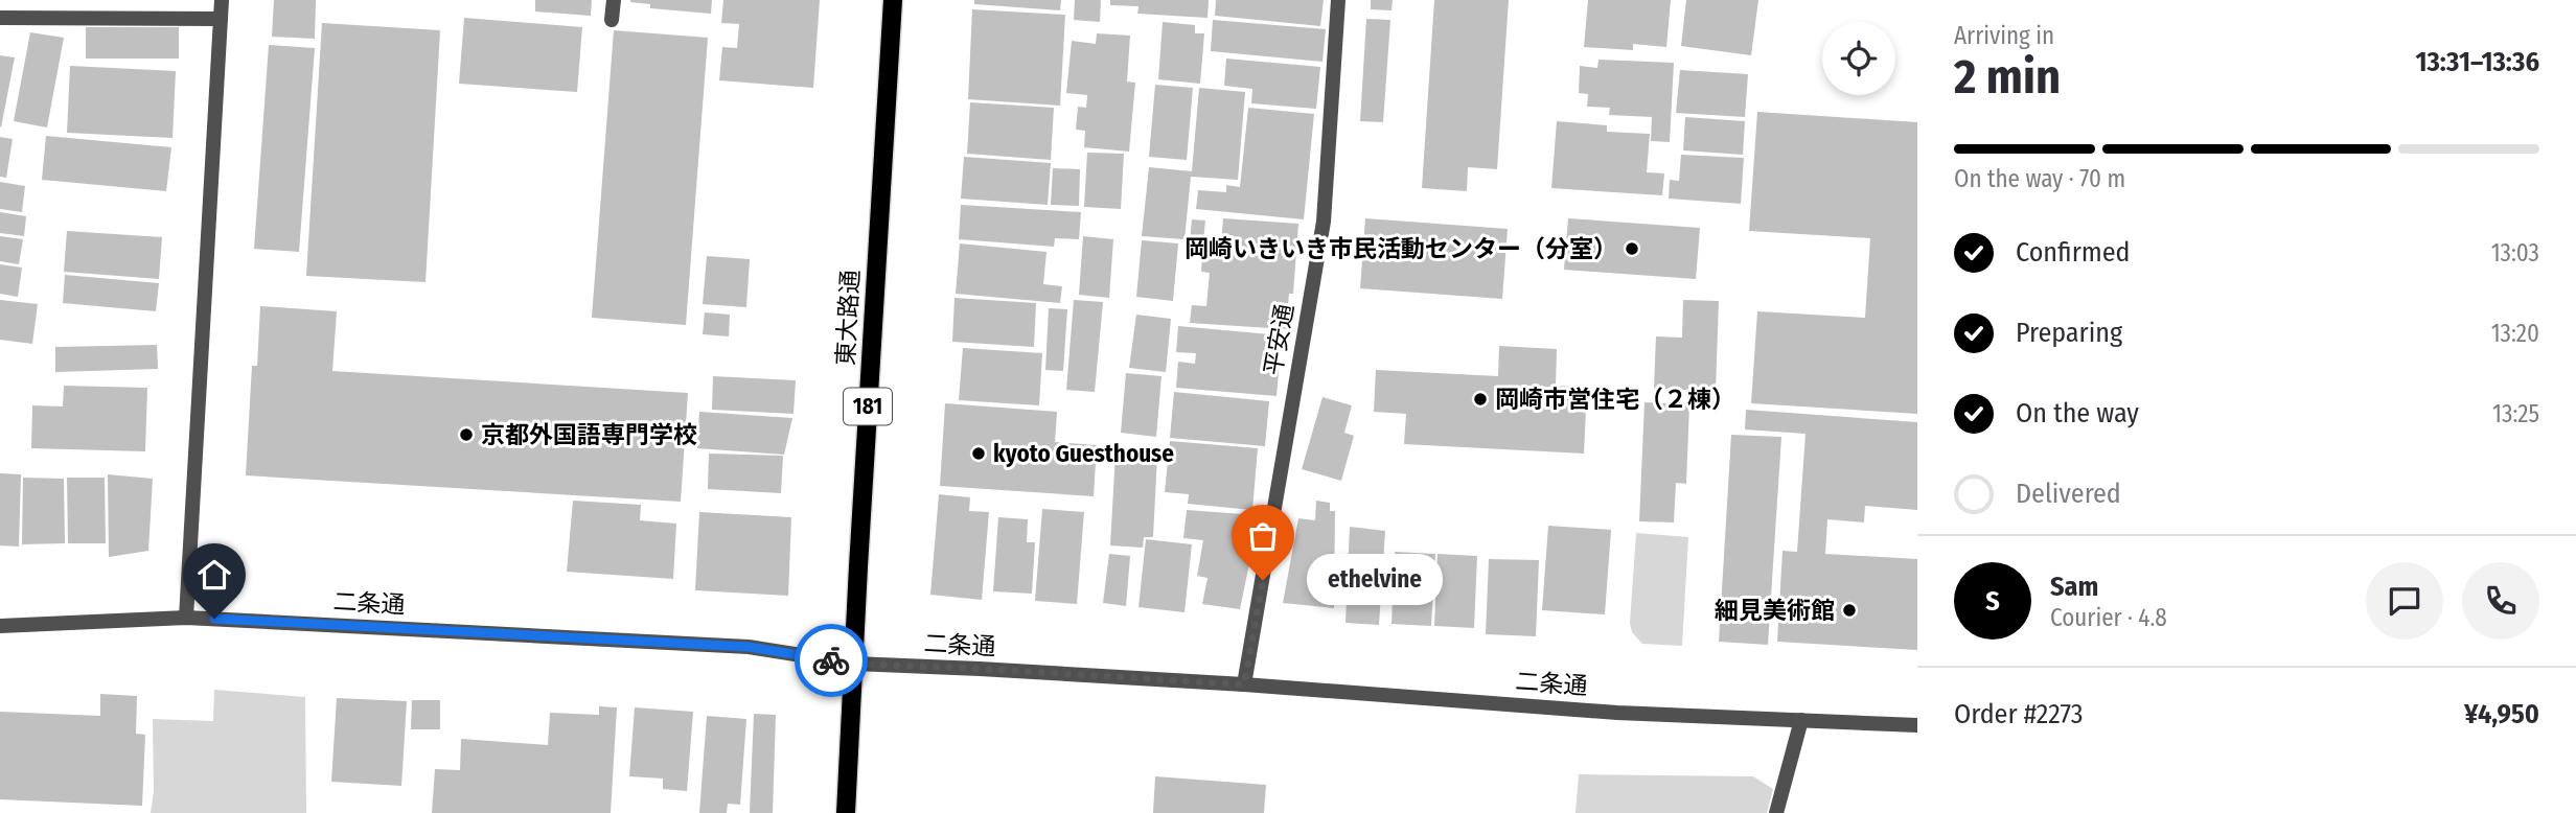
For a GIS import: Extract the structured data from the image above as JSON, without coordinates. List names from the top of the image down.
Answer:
{
  "streets": {
    "main road": ["東大路通", "181"],
    "street": ["平安通", "二条通"]
  },
  "crossings": [
    ["東大路通", "二条通"],
    ["平安通", "二条通"]
  ],
  "places": [
    "岡崎いきいき市民活動センター（分室）",
    "岡崎市営住宅（２棟）",
    "京都外国語専門学校",
    "kyoto Guesthouse",
    "ethelvine",
    "細見美術館"
  ],
  "page": {
    "heading": ["2 min", "Arriving in", "13:31–13:36"],
    "panel": [
      "Sam",
      "Courier · 4.8",
      "Order #2273",
      "¥4,950"
    ],
    "bar": "On the way · 70 m",
    "list": [
      ["Confirmed", "13:03"],
      ["Preparing", "13:20"],
      ["On the way", "13:25"],
      "Delivered"
    ],
    "bubble": "ethelvine",
    "round": "S"
  }
}
